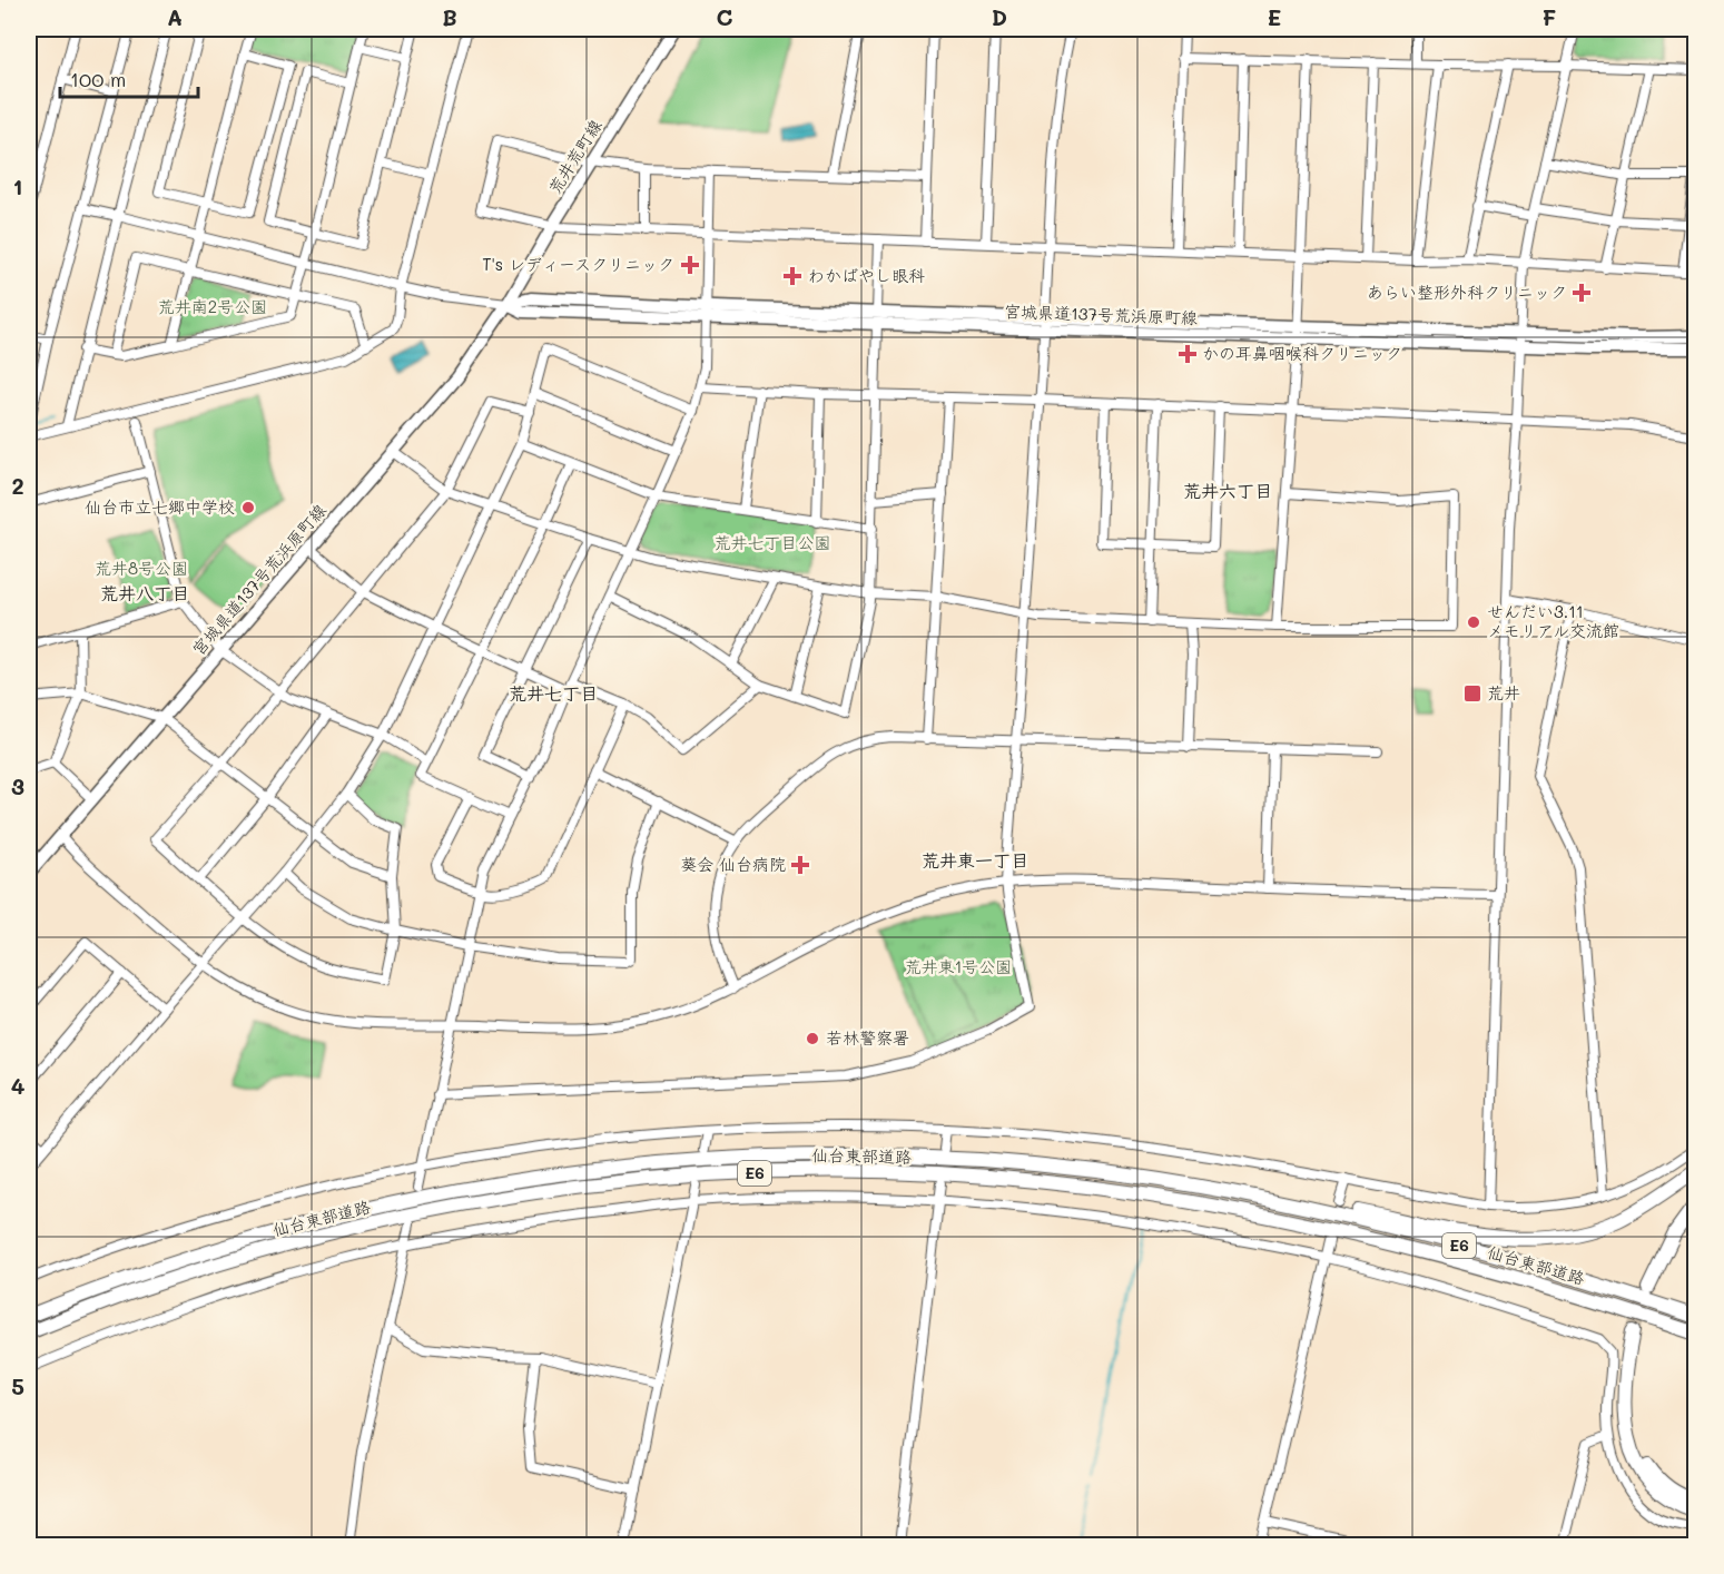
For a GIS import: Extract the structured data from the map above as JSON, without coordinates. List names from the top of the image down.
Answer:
{
  "streets": {
    "highway": ["仙台東部道路", "E6"],
    "main road": ["荒井荒町線", "宮城県道137号荒浜原町線"]
  },
  "crossings": [
    ["荒井荒町線", "宮城県道137号荒浜原町線"]
  ],
  "districts": [
    "荒井六丁目",
    "荒井八丁目",
    "荒井七丁目",
    "荒井東一丁目"
  ],
  "parks": [
    "荒井南2号公園",
    "荒井七丁目公園",
    "荒井8号公園",
    "荒井東1号公園"
  ],
  "places": {
    "health": [
      "T's レディースクリニック",
      "わかばやし眼科",
      "あらい整形外科クリニック",
      "かの耳鼻咽喉科クリニック",
      "葵会 仙台病院"
    ],
    "other": ["仙台市立七郷中学校", "せんだい3.11 メモリアル交流館", "若林警察署"],
    "transit": ["荒井"]
  },
  "scale_bar": "100 m",
  "grid": {
    "columns": [
      "A",
      "B",
      "C",
      "D",
      "E",
      "F"
    ],
    "rows": [
      "1",
      "2",
      "3",
      "4",
      "5"
    ]
  }
}
